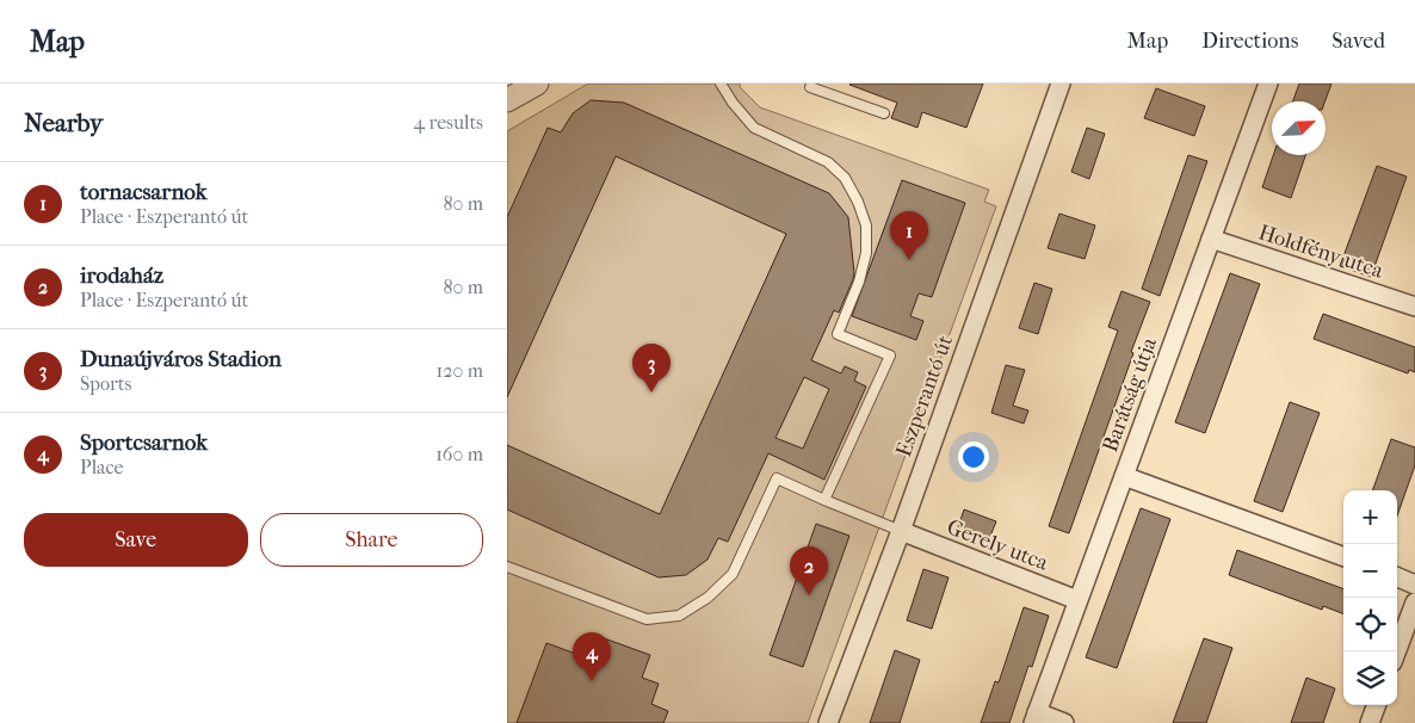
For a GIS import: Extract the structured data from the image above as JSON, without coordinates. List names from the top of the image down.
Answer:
{
  "streets": {
    "street": [
      "Holdfény utca",
      "Barátság útja",
      "Eszperantó út",
      "Gerely utca"
    ]
  },
  "crossings": [
    ["Holdfény utca", "Barátság útja"],
    ["Barátság útja", "Gerely utca"],
    ["Eszperantó út", "Gerely utca"]
  ],
  "north": "top right",
  "page": {
    "header": "Map",
    "nav": ["Map", "Directions", "Saved"],
    "heading": ["Nearby", "4 results"],
    "list": [
      {
        "mark": "1",
        "name": "tornacsarnok",
        "note": "Place · Eszperantó út",
        "value": "80 m"
      },
      {
        "mark": "2",
        "name": "irodaház",
        "note": "Place · Eszperantó út",
        "value": "80 m"
      },
      {
        "mark": "3",
        "name": "Dunaújváros Stadion",
        "note": "Sports",
        "value": "120 m"
      },
      {
        "mark": "4",
        "name": "Sportcsarnok",
        "note": "Place",
        "value": "160 m"
      }
    ],
    "pins": [
      "1",
      "3",
      "2",
      "4"
    ],
    "map_buttons": ["+", "−"],
    "buttons": ["Save", "Share"]
  }
}
